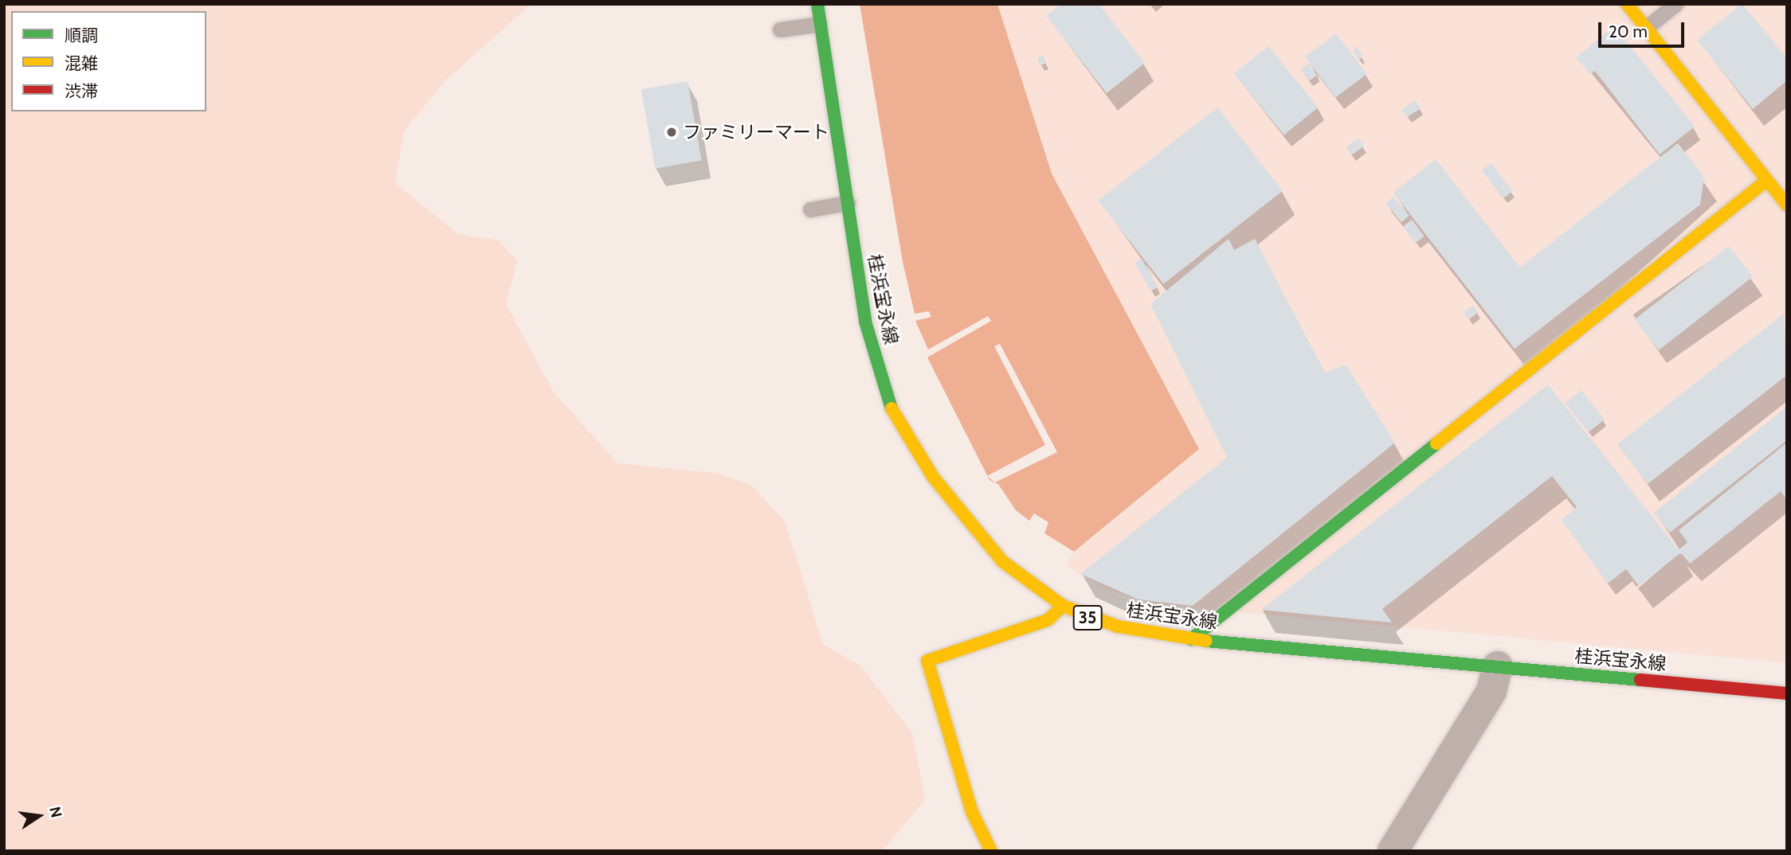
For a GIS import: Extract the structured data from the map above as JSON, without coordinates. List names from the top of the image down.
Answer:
{
  "streets": {
    "main road": ["桂浜宝永線", "35"]
  },
  "places": ["ファミリーマート"],
  "legend": ["順調", "混雑", "渋滞"],
  "scale_bar": "20 m",
  "north": "right"
}
